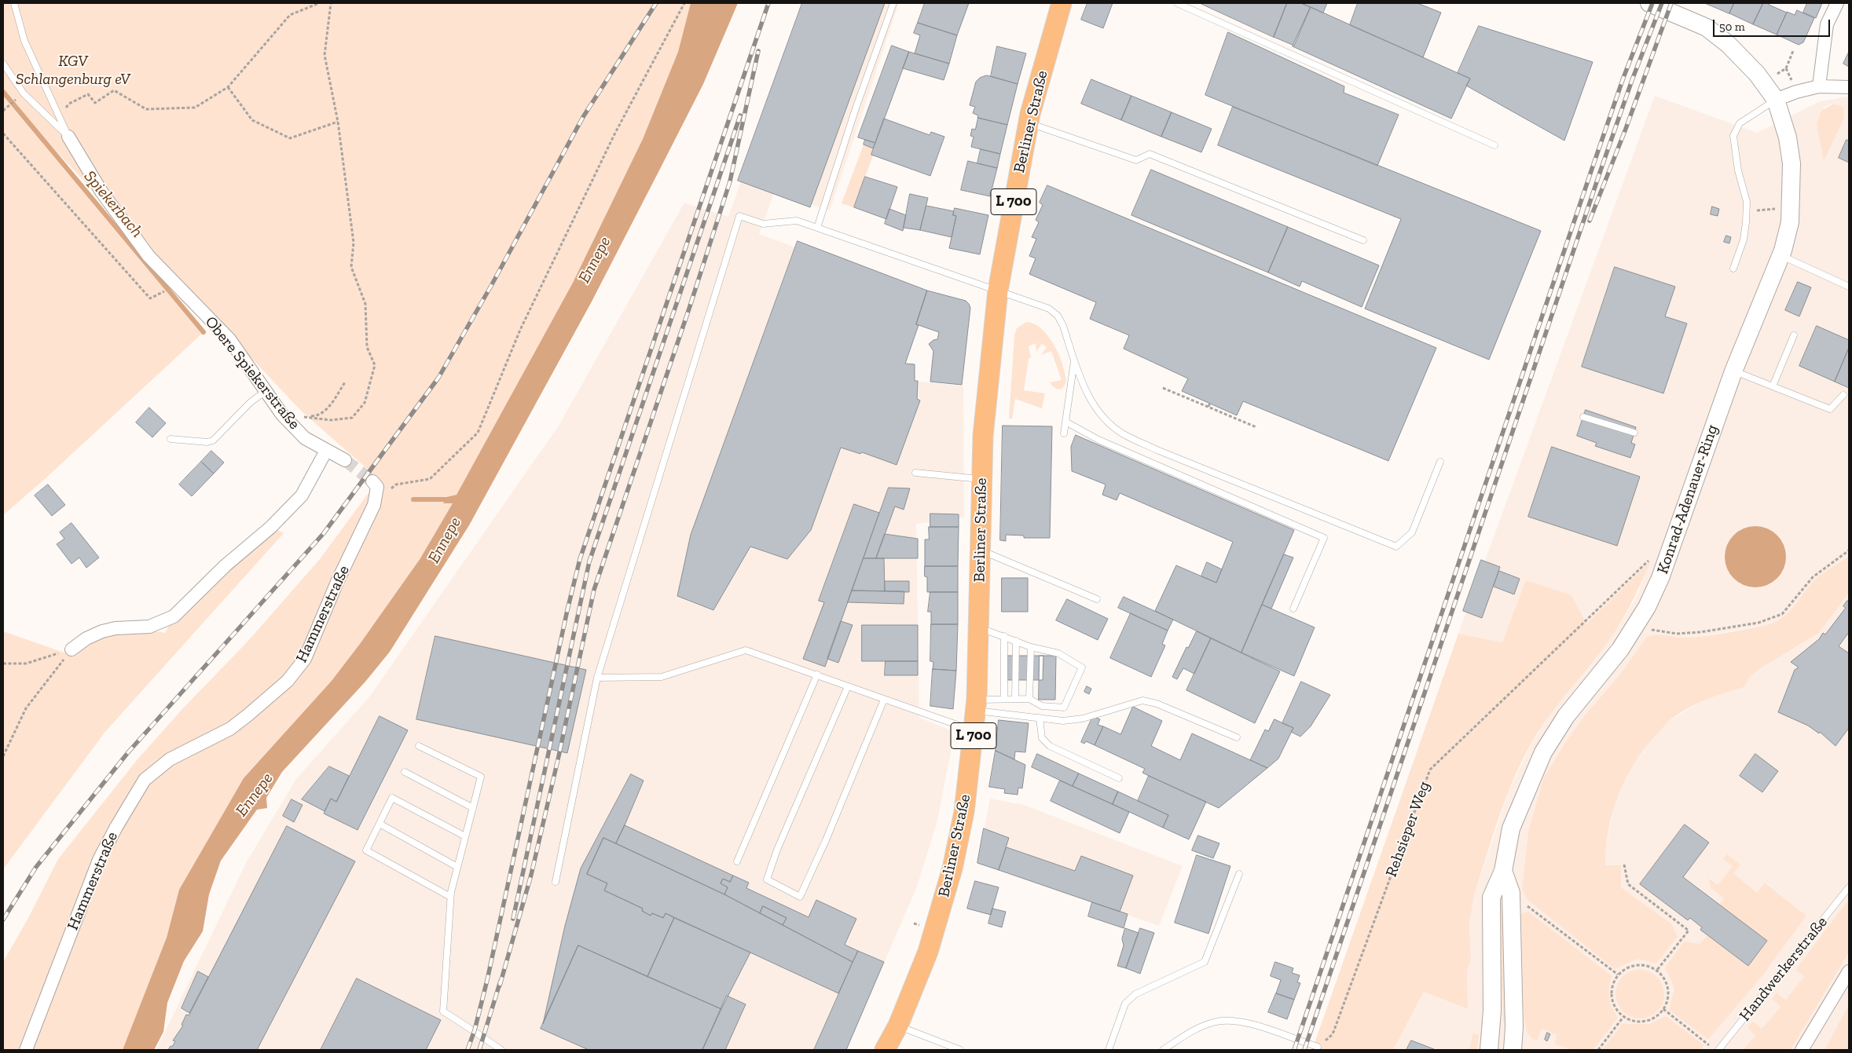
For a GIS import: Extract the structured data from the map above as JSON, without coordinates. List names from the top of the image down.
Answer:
{
  "streets": {
    "main road": ["Berliner Straße", "L 700"],
    "street": ["Obere Spiekerstraße", "Konrad-Adenauer-Ring", "Hammerstraße"],
    "lane": ["Handwerkerstraße"],
    "path": ["Rehsieper Weg"]
  },
  "water": ["Spiekerbach", "Ennepe"],
  "parks": ["KGV Schlangenburg eV"],
  "scale_bar": "50 m"
}
